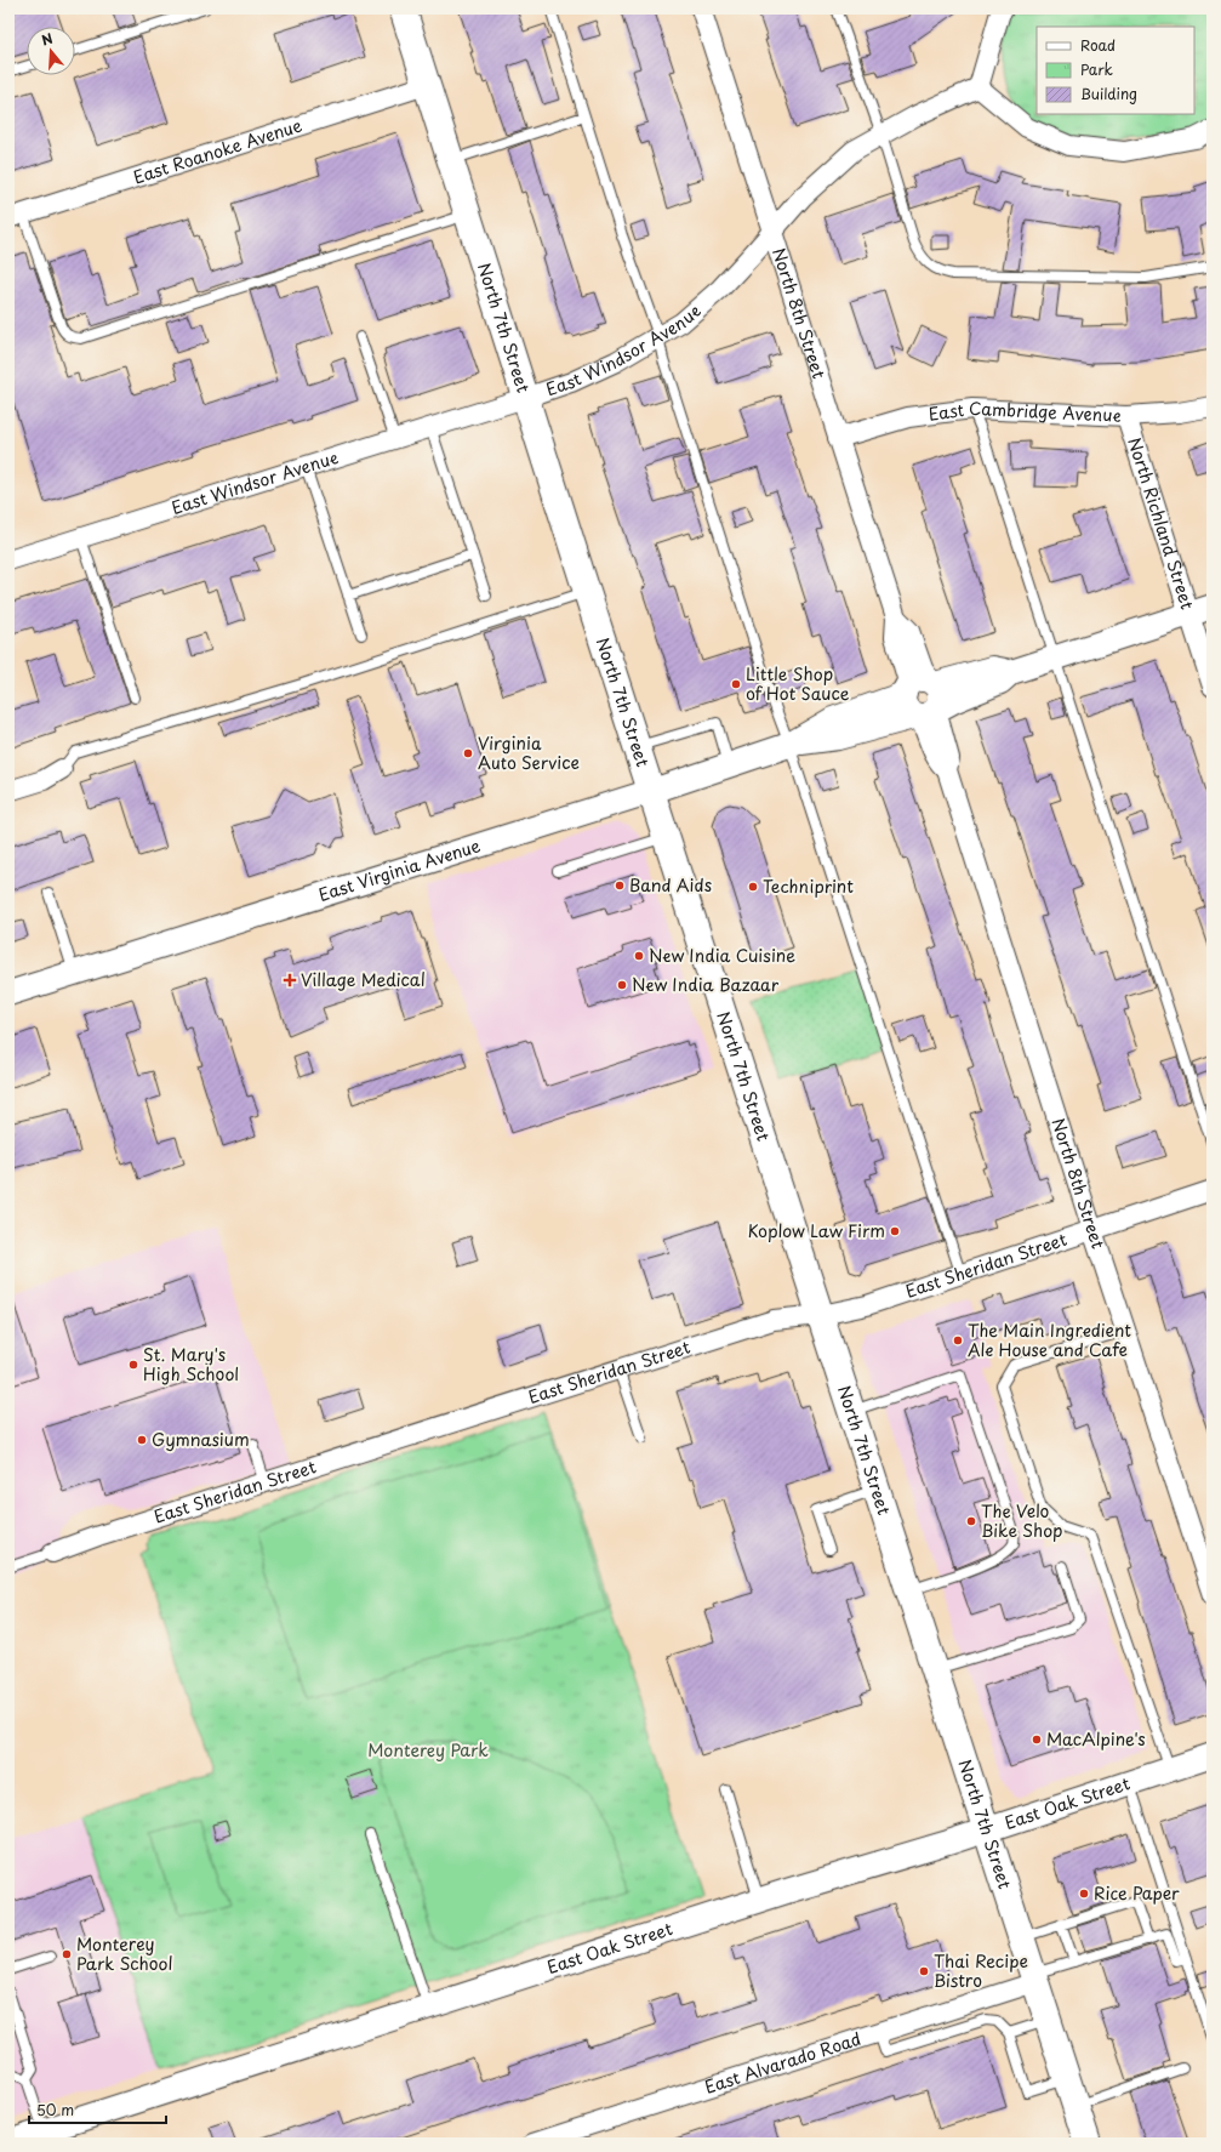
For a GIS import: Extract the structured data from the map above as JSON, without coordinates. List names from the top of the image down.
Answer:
{
  "streets": {
    "main road": ["North 7th Street"],
    "street": [
      "East Roanoke Avenue",
      "North 8th Street",
      "East Windsor Avenue",
      "East Cambridge Avenue",
      "North Richland Street",
      "East Virginia Avenue",
      "East Sheridan Street",
      "East Oak Street",
      "East Alvarado Road"
    ]
  },
  "crossings": [
    ["East Roanoke Avenue", "North 7th Street"],
    ["North 8th Street", "East Windsor Avenue"],
    ["North 8th Street", "East Cambridge Avenue"],
    ["North 8th Street", "East Virginia Avenue"],
    ["North 8th Street", "East Sheridan Street"],
    ["North 7th Street", "East Windsor Avenue"],
    ["North 7th Street", "East Virginia Avenue"],
    ["North 7th Street", "East Sheridan Street"],
    ["North 7th Street", "East Oak Street"],
    ["North 7th Street", "East Alvarado Road"],
    ["East Cambridge Avenue", "North Richland Street"],
    ["North Richland Street", "East Virginia Avenue"]
  ],
  "parks": ["Monterey Park"],
  "places": {
    "other": [
      "Little Shop of Hot Sauce",
      "Virginia Auto Service",
      "Band Aids",
      "Techniprint",
      "New India Cuisine",
      "New India Bazaar",
      "Koplow Law Firm",
      "The Main Ingredient Ale House and Cafe",
      "St. Mary's High School",
      "Gymnasium",
      "The Velo Bike Shop",
      "MacAlpine's",
      "Rice Paper",
      "Monterey Park School",
      "Thai Recipe Bistro"
    ],
    "health": ["Village Medical"]
  },
  "legend": ["Road", "Park", "Building"],
  "scale_bar": "50 m",
  "north": "top"
}
